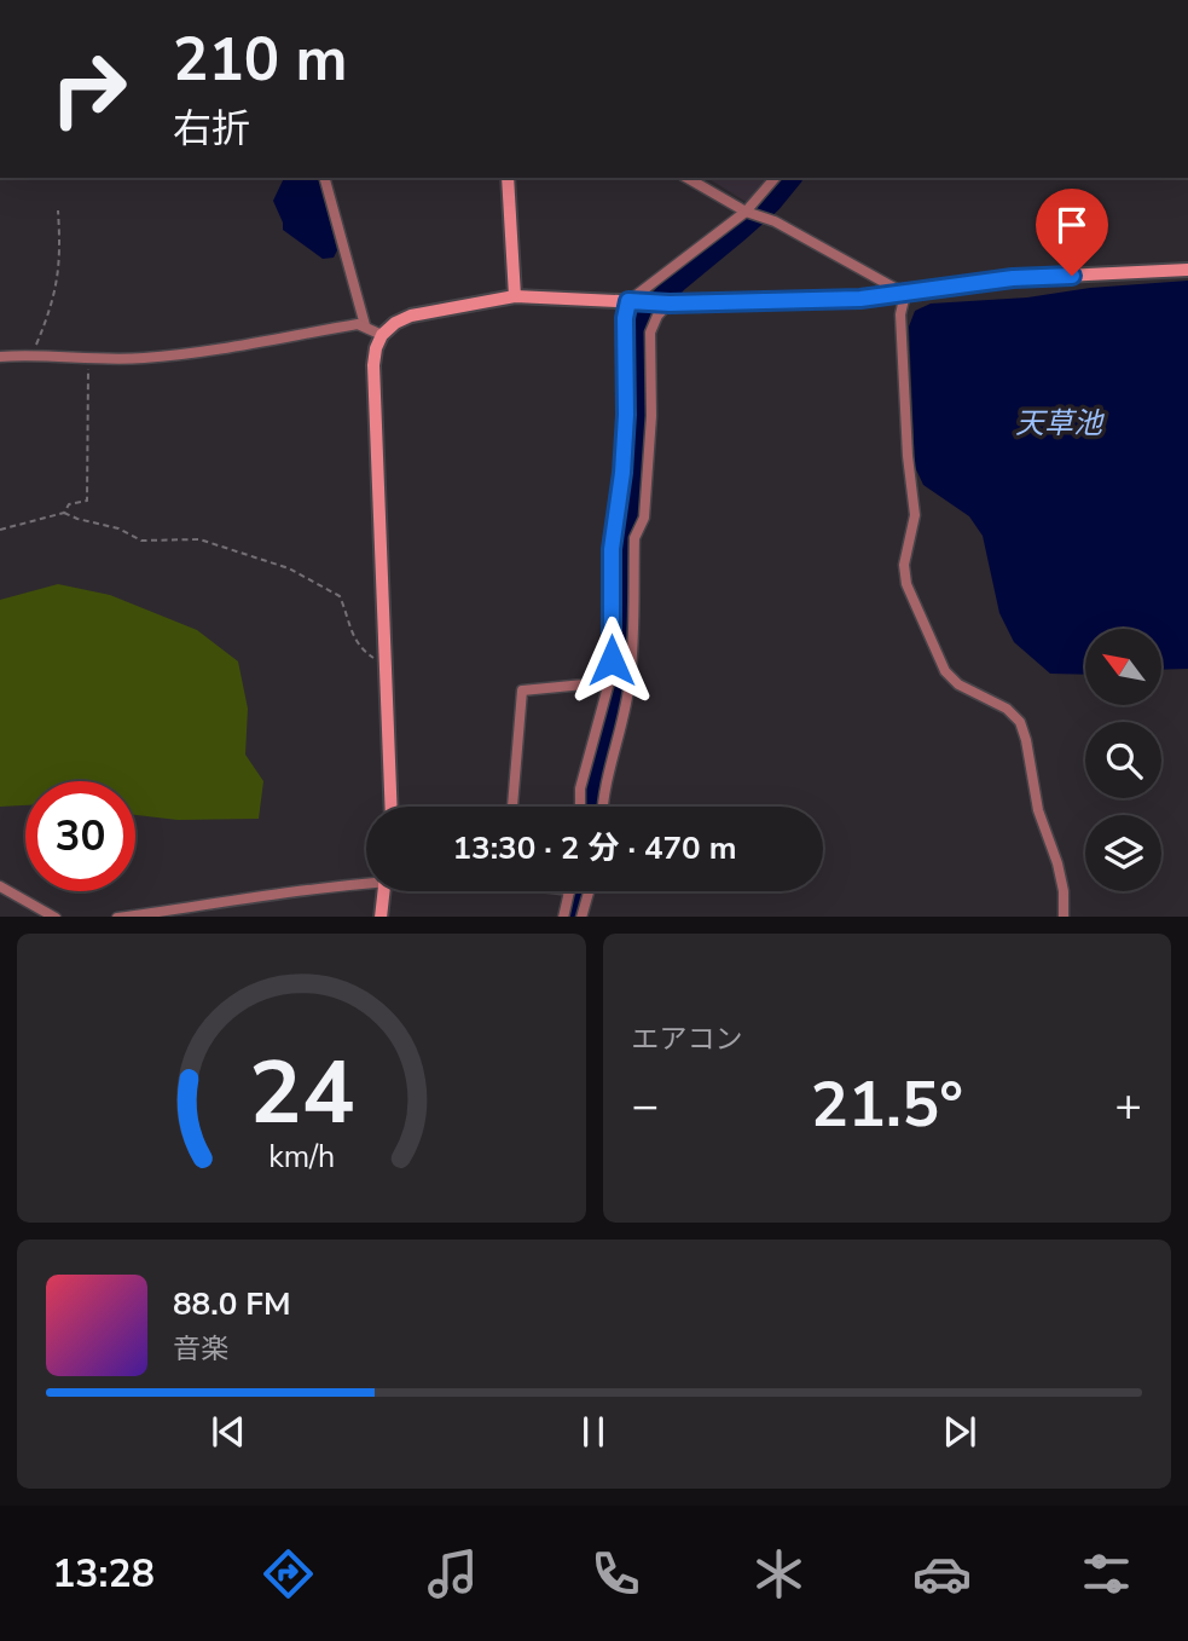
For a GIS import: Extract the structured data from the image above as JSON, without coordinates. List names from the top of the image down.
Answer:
{
  "water": ["天草池"],
  "north": "top left",
  "page": {
    "turn": ["210 m", "右折"],
    "limit": "30",
    "trip": "13:30 · 2 分 · 470 m",
    "tile": "エアコン",
    "heat": ["−", "21.5°", "+"],
    "song": ["88.0 FM", "音楽"],
    "tabs": "13:28",
    "gauge": ["24", "km/h"]
  }
}
